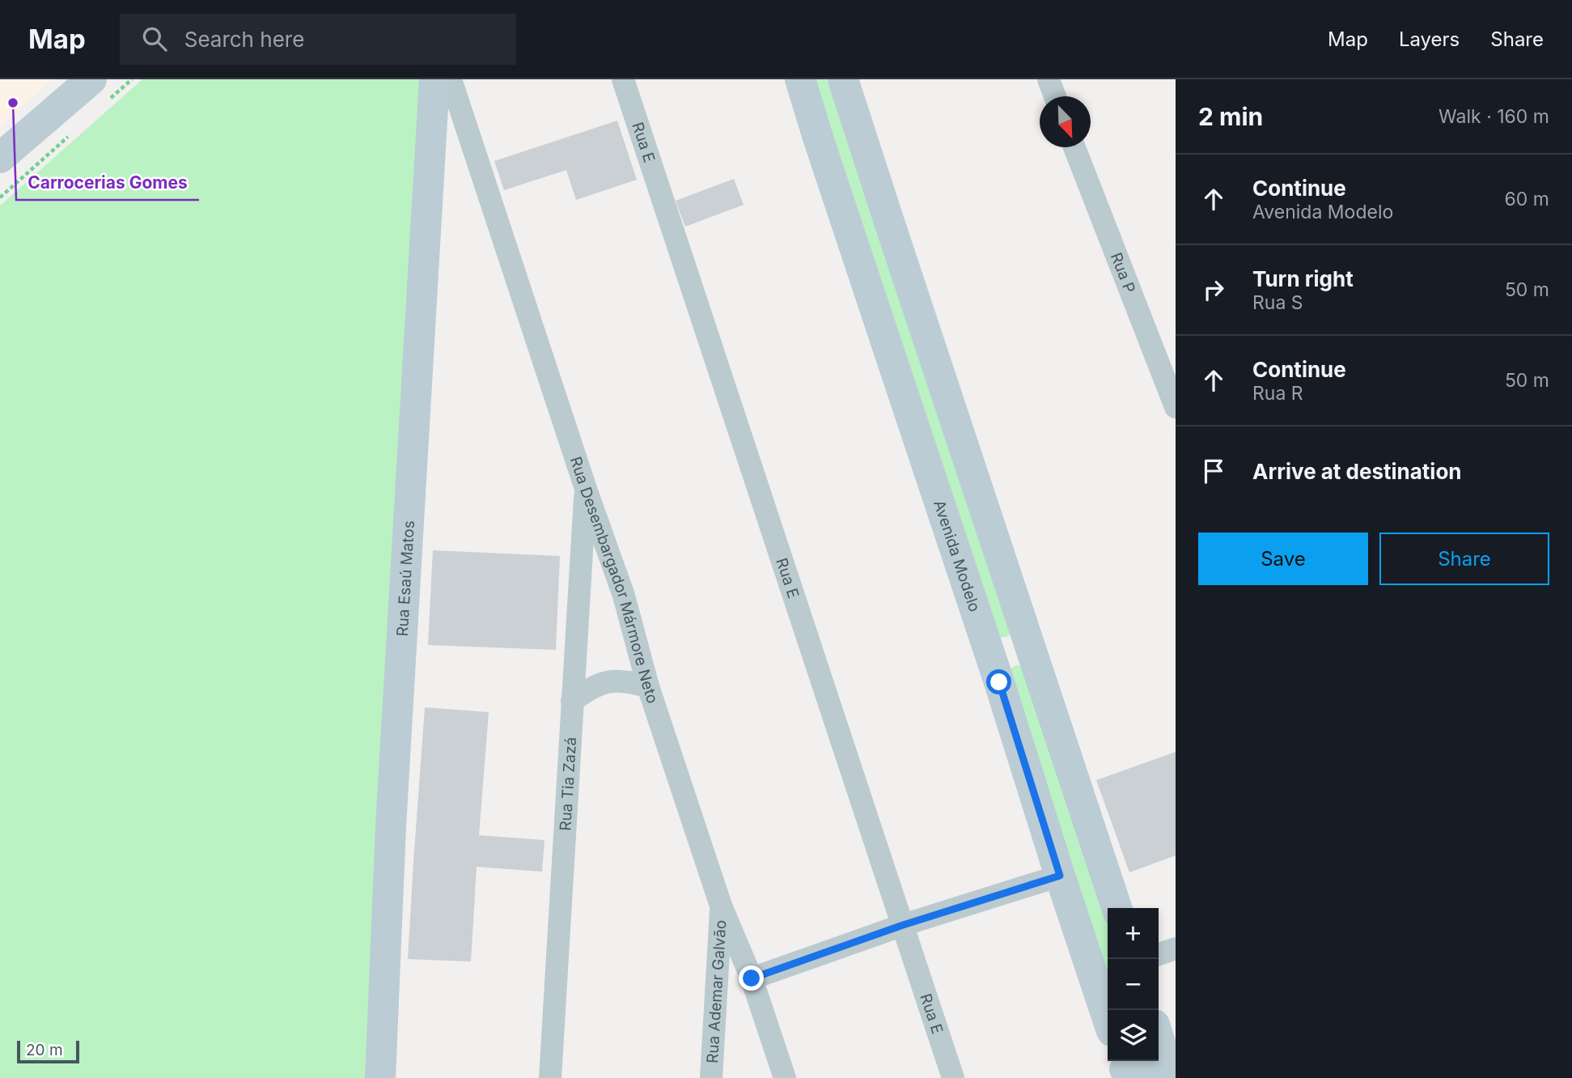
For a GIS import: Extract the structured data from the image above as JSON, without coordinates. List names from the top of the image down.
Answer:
{
  "streets": {
    "main road": ["Avenida Modelo", "Rua Esaú Matos"],
    "street": [
      "Rua E",
      "Rua P",
      "Rua Desembargador Mármore Neto",
      "Rua Tia Zazá",
      "Rua Ademar Galvão"
    ]
  },
  "crossings": [
    ["Rua Desembargador Mármore Neto", "Rua Tia Zazá"],
    ["Rua Desembargador Mármore Neto", "Rua Ademar Galvão"]
  ],
  "places": ["Carrocerias Gomes"],
  "scale_bar": "20 m",
  "north": "bottom right",
  "page": {
    "header": "Map",
    "search": "Search here",
    "nav": ["Map", "Layers", "Share"],
    "heading": ["2 min", "Walk · 160 m"],
    "list": [
      ["Continue", "Avenida Modelo", "60 m"],
      ["Turn right", "Rua S", "50 m"],
      ["Continue", "Rua R", "50 m"],
      "Arrive at destination"
    ],
    "buttons": ["Save", "Share"],
    "map_buttons": ["+", "−"],
    "scale": "20 m"
  }
}
